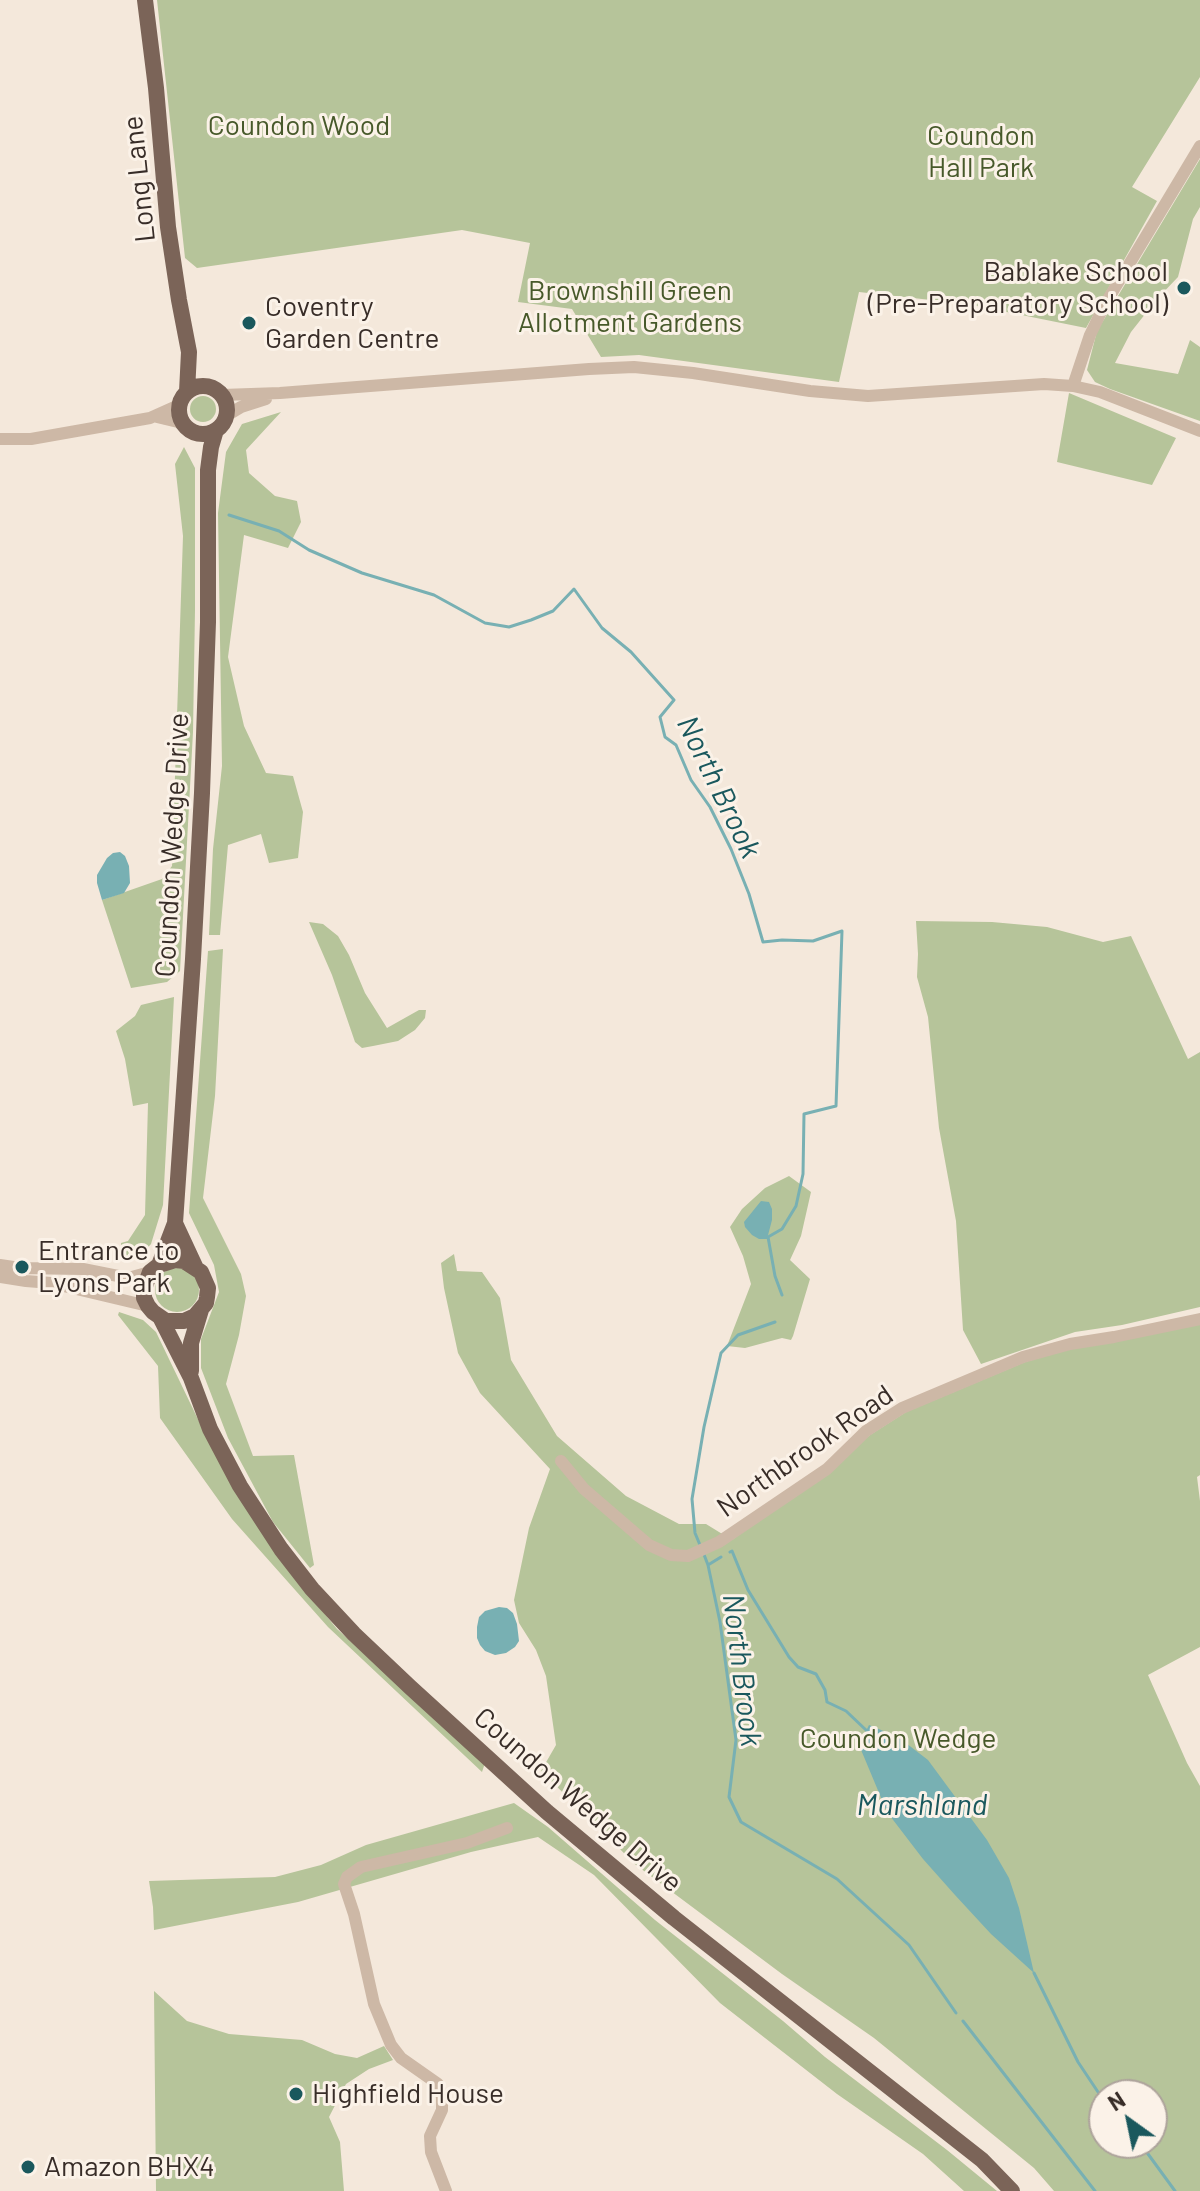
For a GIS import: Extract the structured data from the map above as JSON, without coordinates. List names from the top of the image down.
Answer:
{
  "streets": {
    "main road": ["Long Lane", "Coundon Wedge Drive"],
    "street": ["Northbrook Road"]
  },
  "crossings": [
    ["Long Lane", "Coundon Wedge Drive"]
  ],
  "water": ["North Brook", "Marshland"],
  "parks": [
    "Coundon Wood",
    "Coundon Hall Park",
    "Brownshill Green Allotment Gardens",
    "Coundon Wedge"
  ],
  "places": [
    "Bablake School (Pre-Preparatory School)",
    "Coventry Garden Centre",
    "Entrance to Lyons Park",
    "Highfield House",
    "Amazon BHX4"
  ],
  "north": "top left"
}
